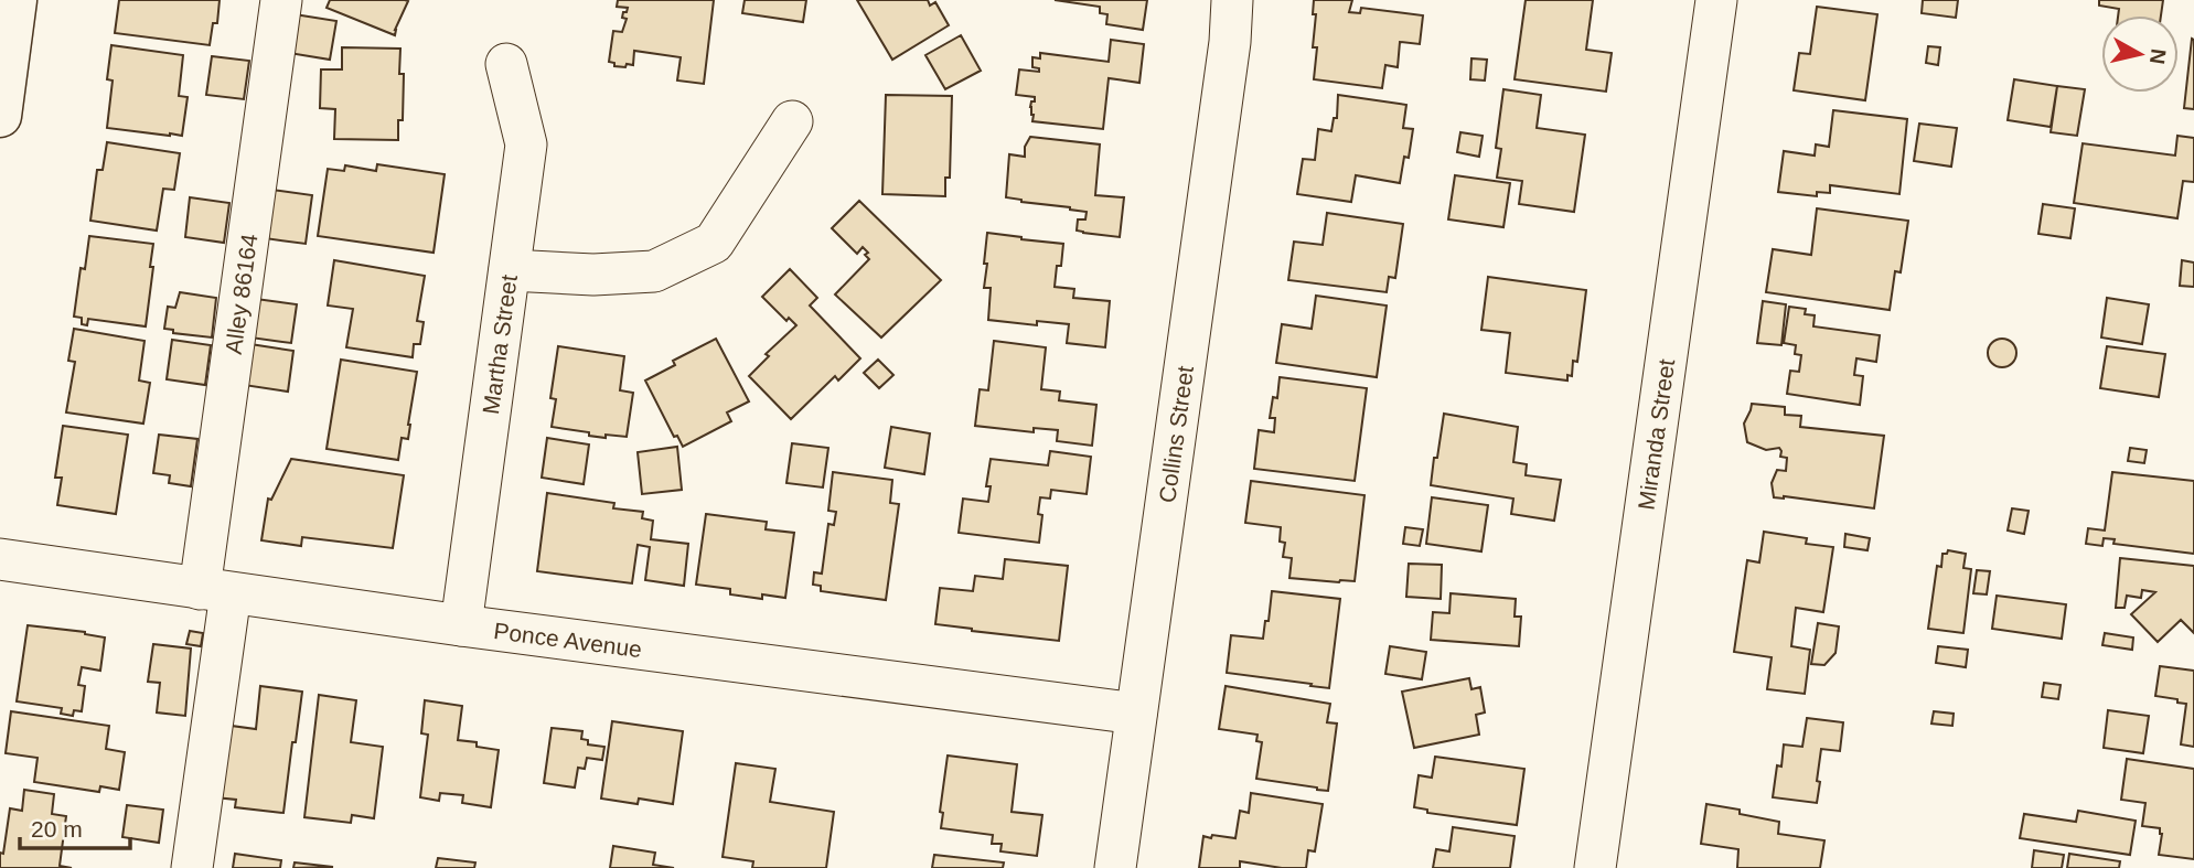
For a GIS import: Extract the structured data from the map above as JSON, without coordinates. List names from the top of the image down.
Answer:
{
  "streets": {
    "street": [
      "Alley 86164",
      "Martha Street",
      "Miranda Street",
      "Collins Street",
      "Ponce Avenue"
    ]
  },
  "crossings": [
    ["Alley 86164", "Ponce Avenue"],
    ["Martha Street", "Ponce Avenue"],
    ["Collins Street", "Ponce Avenue"]
  ],
  "scale_bar": "20 m",
  "north": "right"
}
